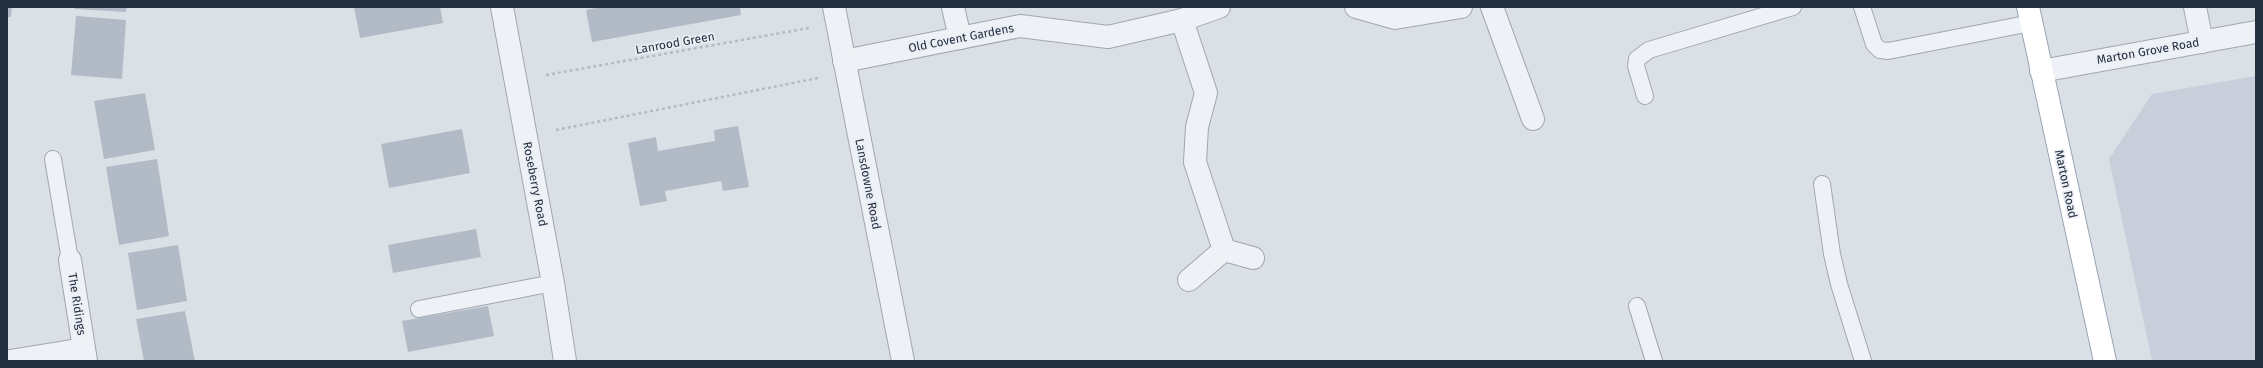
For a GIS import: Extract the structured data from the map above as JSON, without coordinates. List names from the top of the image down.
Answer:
{
  "streets": {
    "main road": ["Marton Road"],
    "street": [
      "Old Covent Gardens",
      "Marton Grove Road",
      "Roseberry Road",
      "Lansdowne Road",
      "The Ridings"
    ],
    "path": ["Lanrood Green"]
  },
  "crossings": [
    ["Old Covent Gardens", "Lansdowne Road"],
    ["Lanrood Green", "Roseberry Road"],
    ["Lanrood Green", "Lansdowne Road"],
    ["Marton Grove Road", "Marton Road"]
  ]
}
